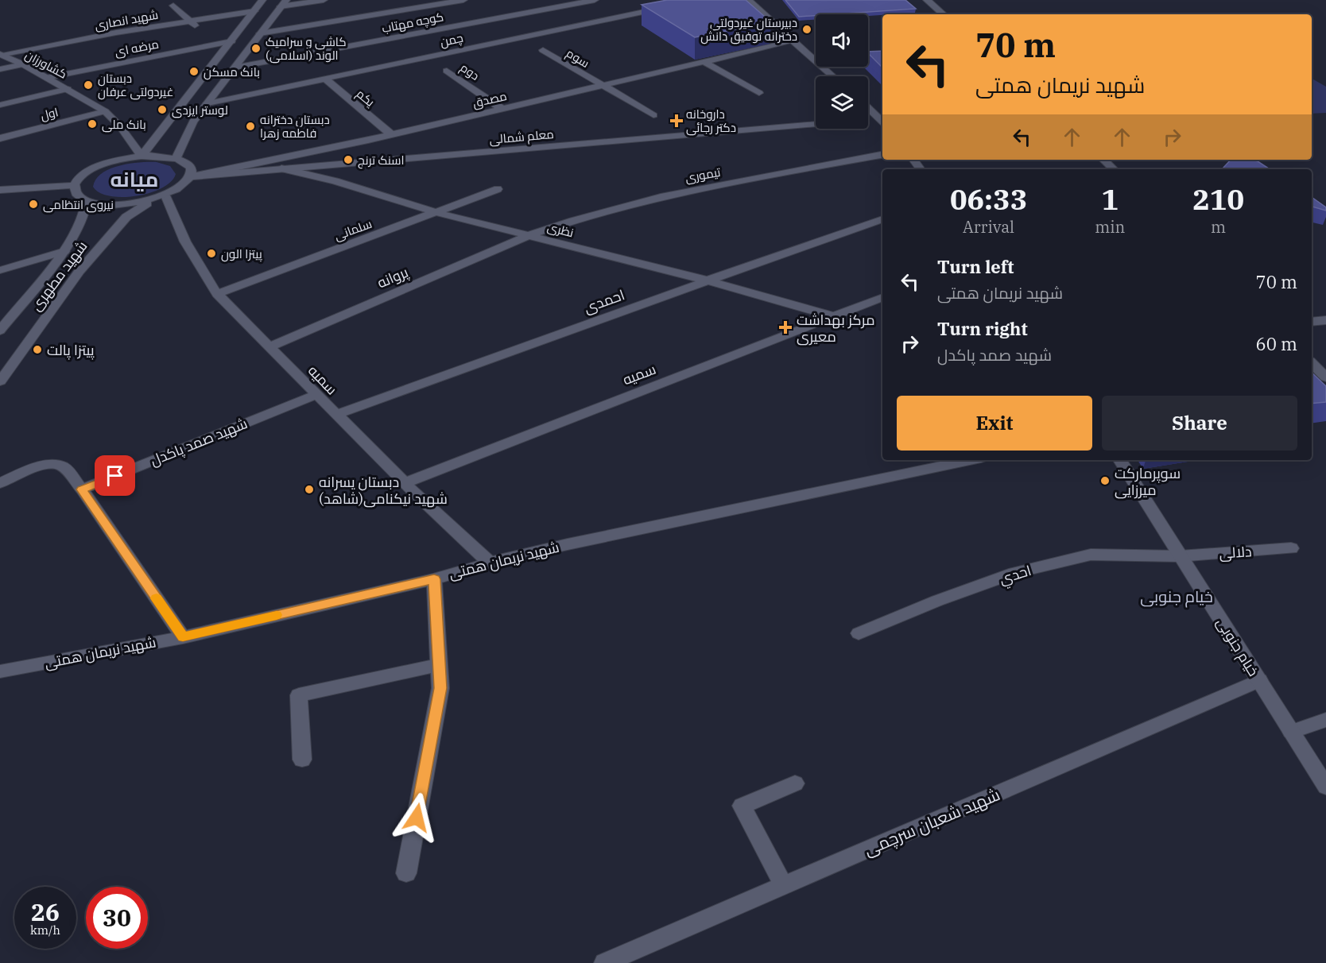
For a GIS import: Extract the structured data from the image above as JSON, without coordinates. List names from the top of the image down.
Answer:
{
  "streets": {
    "street": [
      "شهید انصاری",
      "کوچه مهتاب",
      "چمن",
      "مرضه ای",
      "سوم",
      "کشاورزان",
      "دوم",
      "یکم",
      "مصدق",
      "اول",
      "معلم شمالی",
      "تیموری",
      "سلمانی",
      "نظری",
      "شهید مطهری",
      "پروانه",
      "احمدی",
      "سميه",
      "سمیه",
      "شهید صمد پاکدل",
      "دلالی",
      "شهید نریمان همتی",
      "احدي",
      "خیام جنوبی",
      "شهید شعبان سرچمی"
    ]
  },
  "crossings": [
    ["شهید انصاری", "کشاورزان"],
    ["چمن", "یکم"],
    ["مرضه ای", "کشاورزان"],
    ["سوم", "مصدق"],
    ["کشاورزان", "اول"],
    ["دوم", "مصدق"],
    ["یکم", "مصدق"],
    ["مصدق", "معلم شمالی"],
    ["مصدق", "شهید مطهری"],
    ["معلم شمالی", "نظری"],
    ["معلم شمالی", "شهید مطهری"],
    ["تیموری", "نظری"],
    ["تیموری", "پروانه"],
    ["سلمانی", "نظری"],
    ["سلمانی", "سمیه"],
    ["نظری", "پروانه"],
    ["نظری", "احمدی"],
    ["نظری", "سميه"],
    ["شهید مطهری", "سمیه"],
    ["پروانه", "سمیه"],
    ["احمدی", "سمیه"],
    ["سميه", "سمیه"],
    ["سمیه", "شهید صمد پاکدل"],
    ["سمیه", "شهید نریمان همتی"],
    ["دلالی", "احدي"],
    ["دلالی", "خیام جنوبی"],
    ["احدي", "خیام جنوبی"],
    ["خیام جنوبی", "شهید شعبان سرچمی"]
  ],
  "districts": ["میانه", "خیام جنوبی"],
  "places": {
    "other": [
      "دبیرستان غیردولتی دخترانه توفیق دانش",
      "کاشی و سرامیک الوند (اسلامی)",
      "بانک مسکن",
      "دبستان غیردولتی عرفان",
      "لوستر ایزدی",
      "بانک ملی",
      "دبستان دخترانه فاطمه زهرا",
      "اسنک ترنج",
      "نیروی انتظامی",
      "پیتزا الون",
      "پیتزا پالت",
      "سوپرمارکت میرزایی",
      "دبستان پسرانه شهید نیکنامی(شاهد)"
    ],
    "health": ["داروخانه دکتر رجائی", "مرکز بهداشت معیری"]
  },
  "page": {
    "turn": ["70 m", "شهید نریمان همتی"],
    "eta": [
      "06:33",
      "Arrival",
      "1",
      "min",
      "210",
      "m"
    ],
    "list": [
      {
        "name": "Turn left",
        "note": "شهید نریمان همتی",
        "value": "70 m"
      },
      {
        "name": "Turn right",
        "note": "شهید صمد پاکدل",
        "value": "60 m"
      }
    ],
    "buttons": ["Exit", "Share"],
    "speed": "26 km/h",
    "limit": "30"
  }
}
